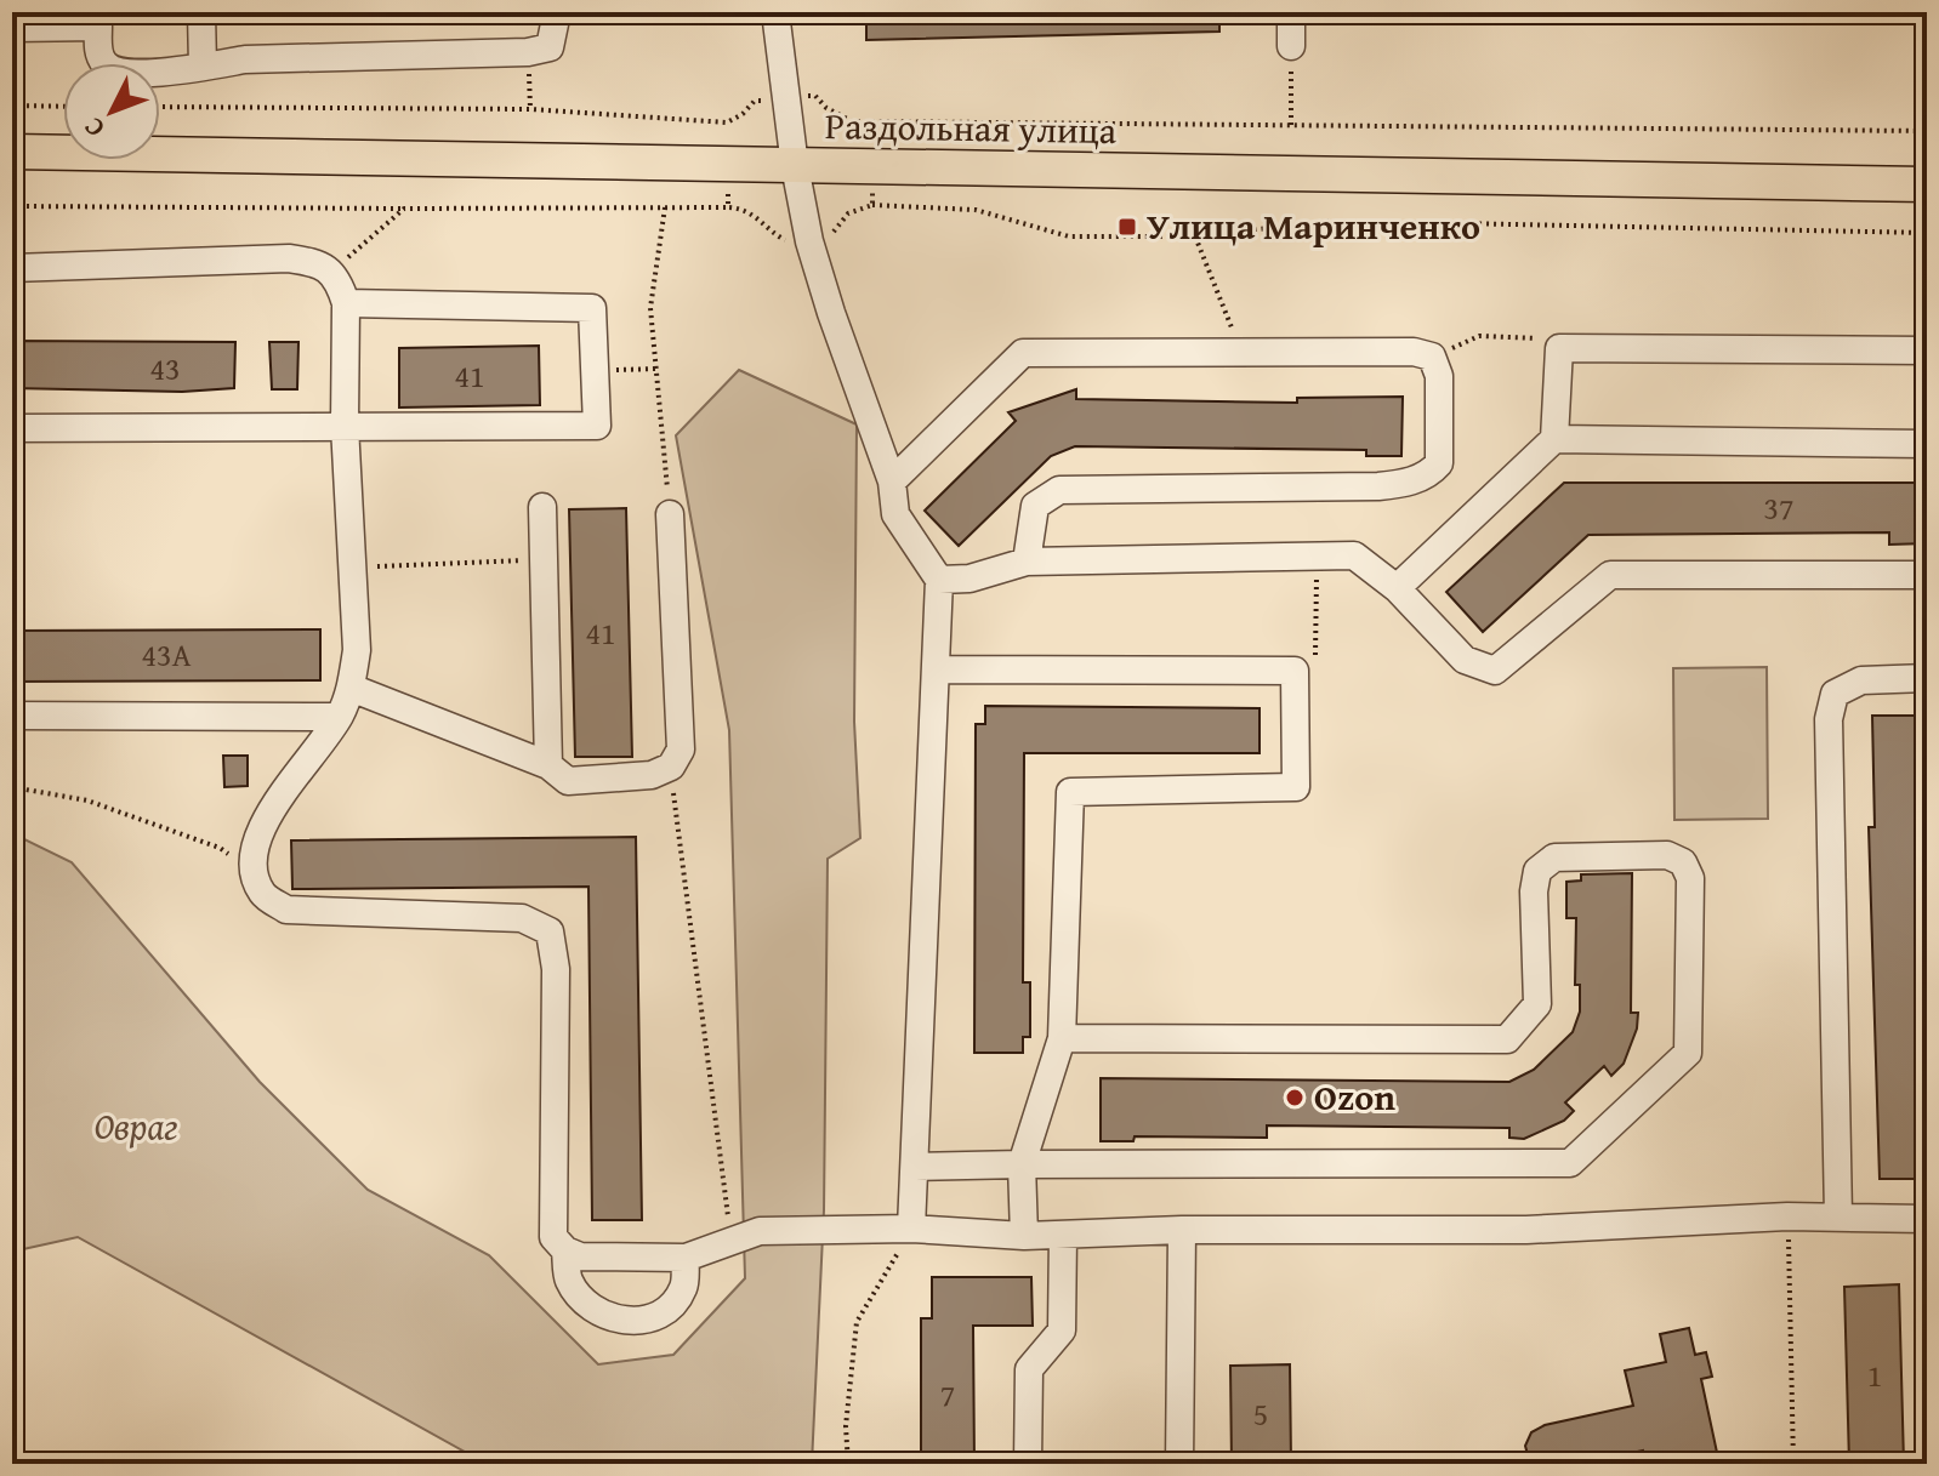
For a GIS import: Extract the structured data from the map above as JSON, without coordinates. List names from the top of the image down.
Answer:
{
  "streets": {
    "main road": ["Раздольная улица"]
  },
  "parks": ["Овраг"],
  "places": {
    "transit": ["Улица Маринченко"],
    "other": ["Ozon"]
  },
  "house_numbers": [
    "43",
    "41",
    "37",
    "41",
    "43А",
    "1",
    "7",
    "5"
  ],
  "north": "bottom left"
}
